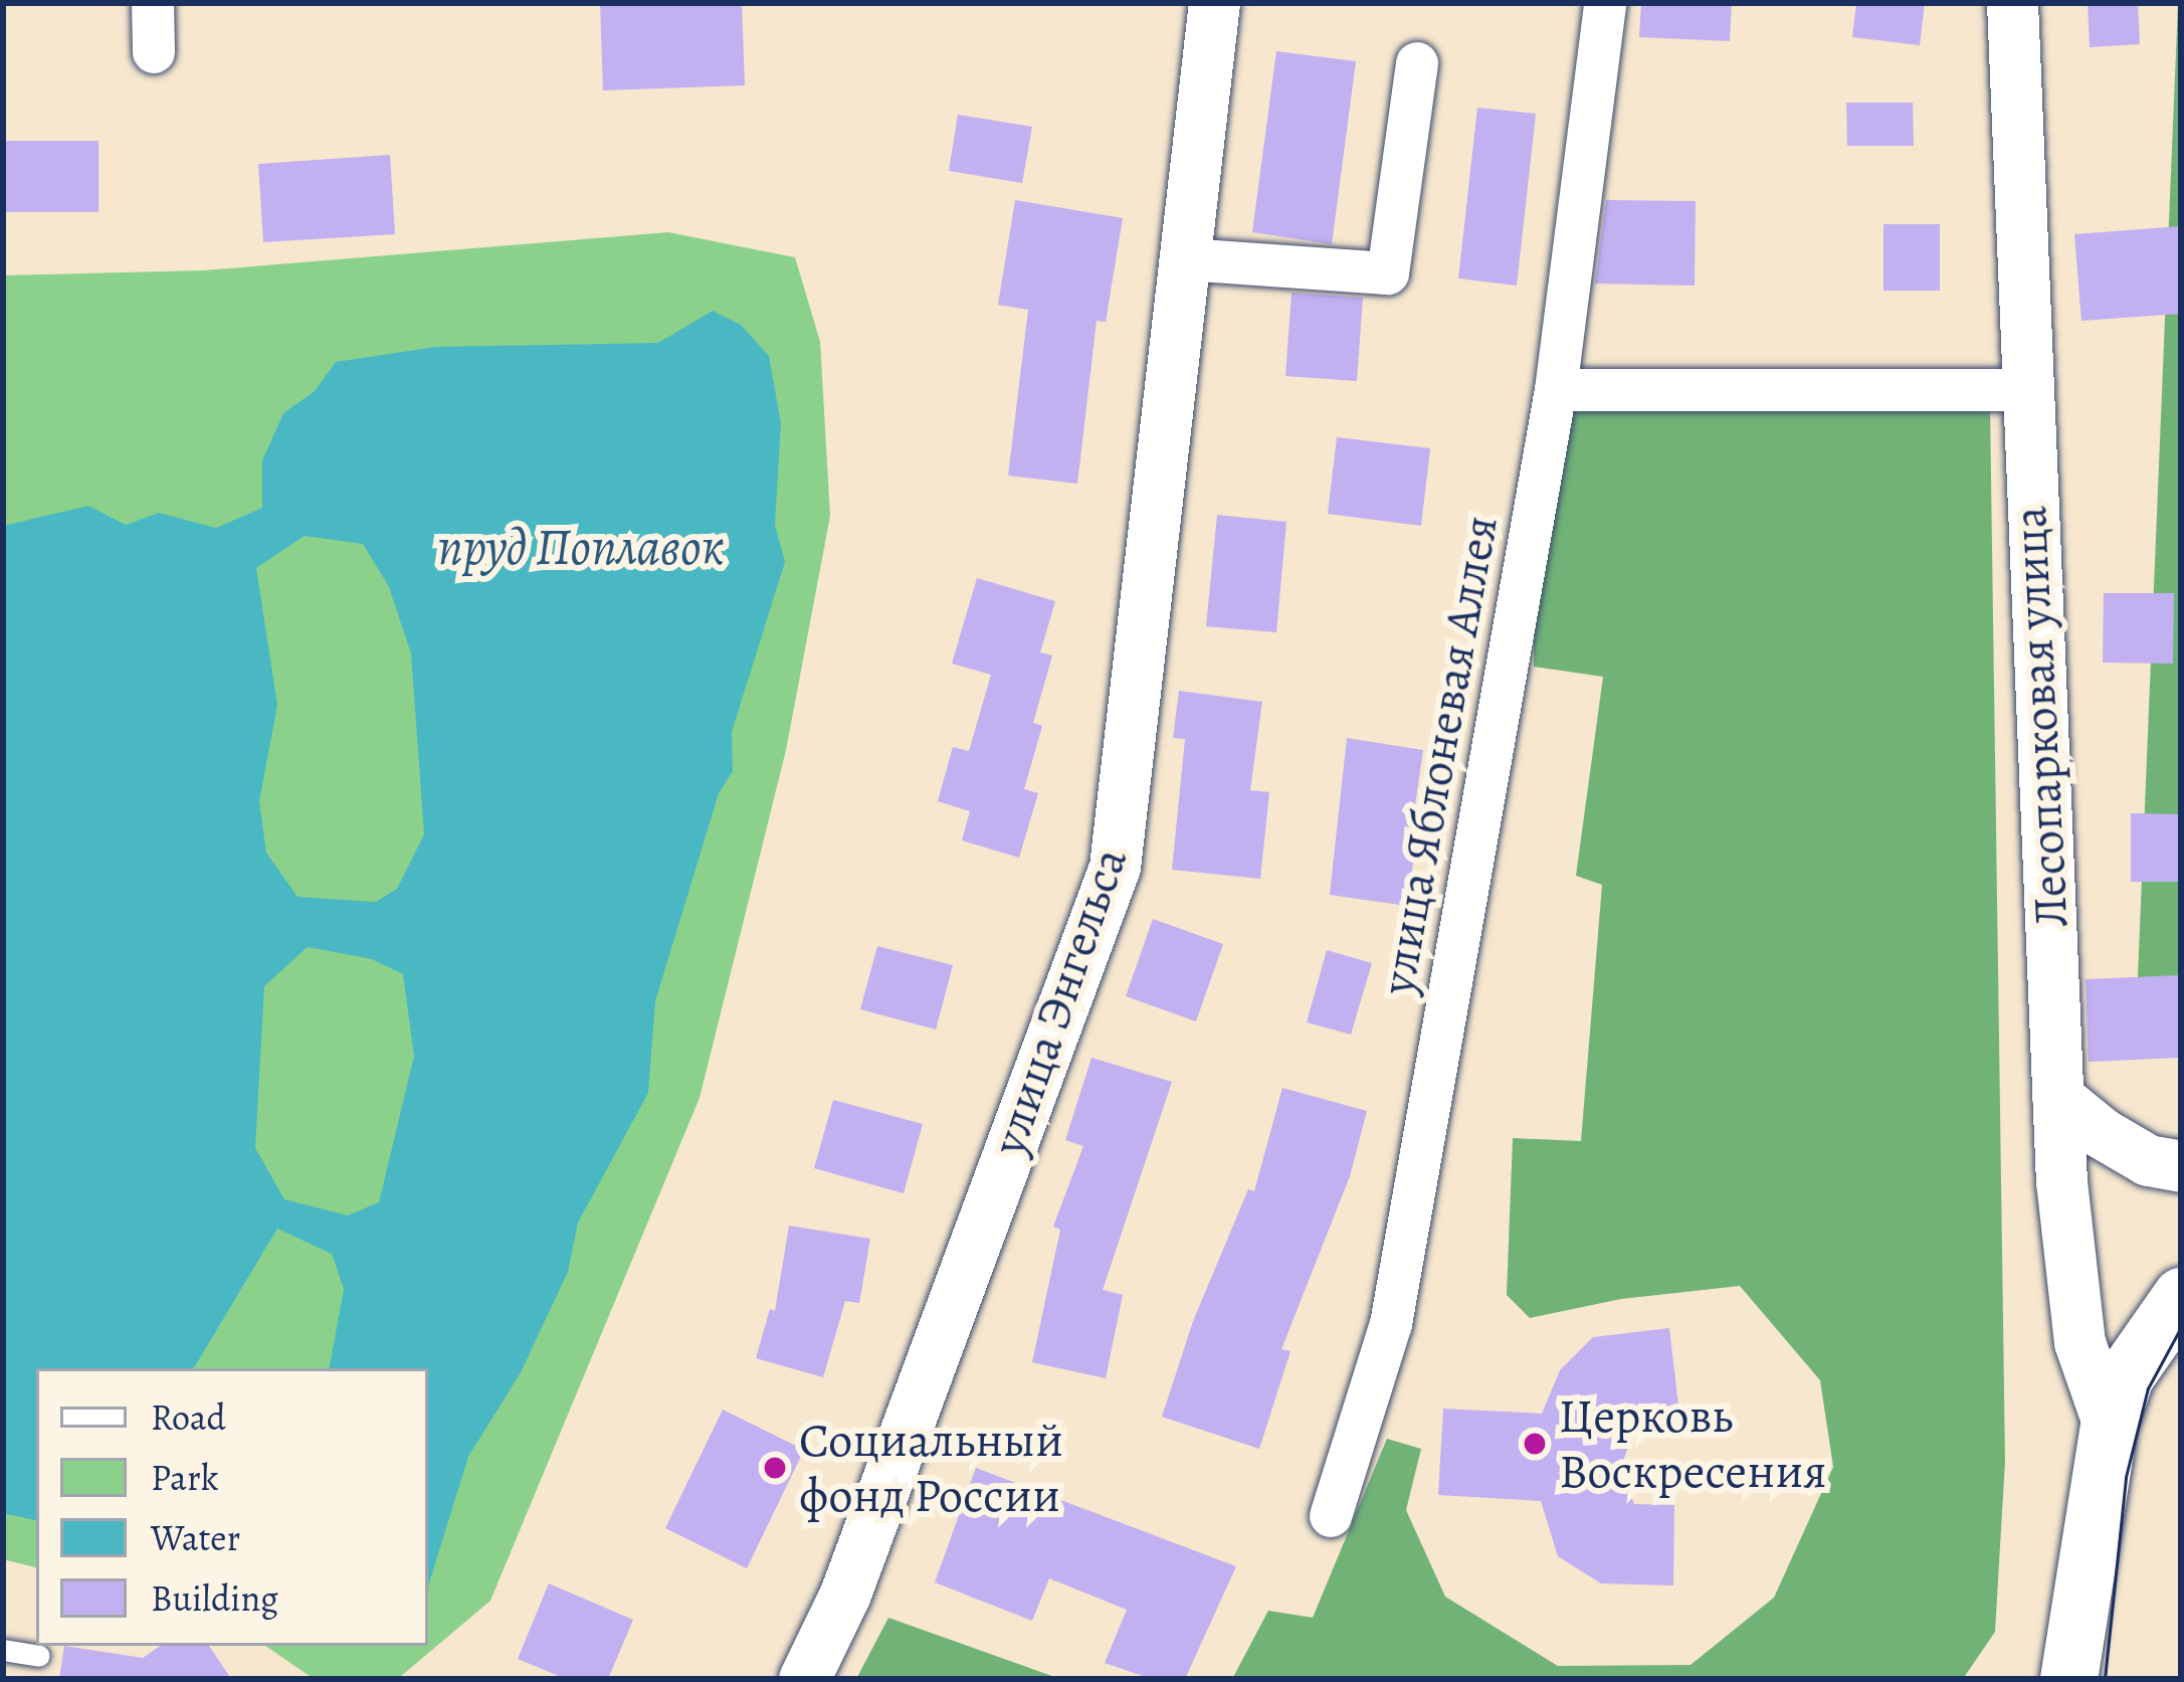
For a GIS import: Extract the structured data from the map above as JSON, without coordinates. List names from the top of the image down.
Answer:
{
  "streets": {
    "street": ["Лесопарковая улица", "улица Яблоневая Аллея", "улица Энгельса"]
  },
  "water": ["пруд Поплавок"],
  "places": ["Церковь Воскресения", "Социальный фонд России"],
  "legend": [
    "Road",
    "Park",
    "Water",
    "Building"
  ]
}
